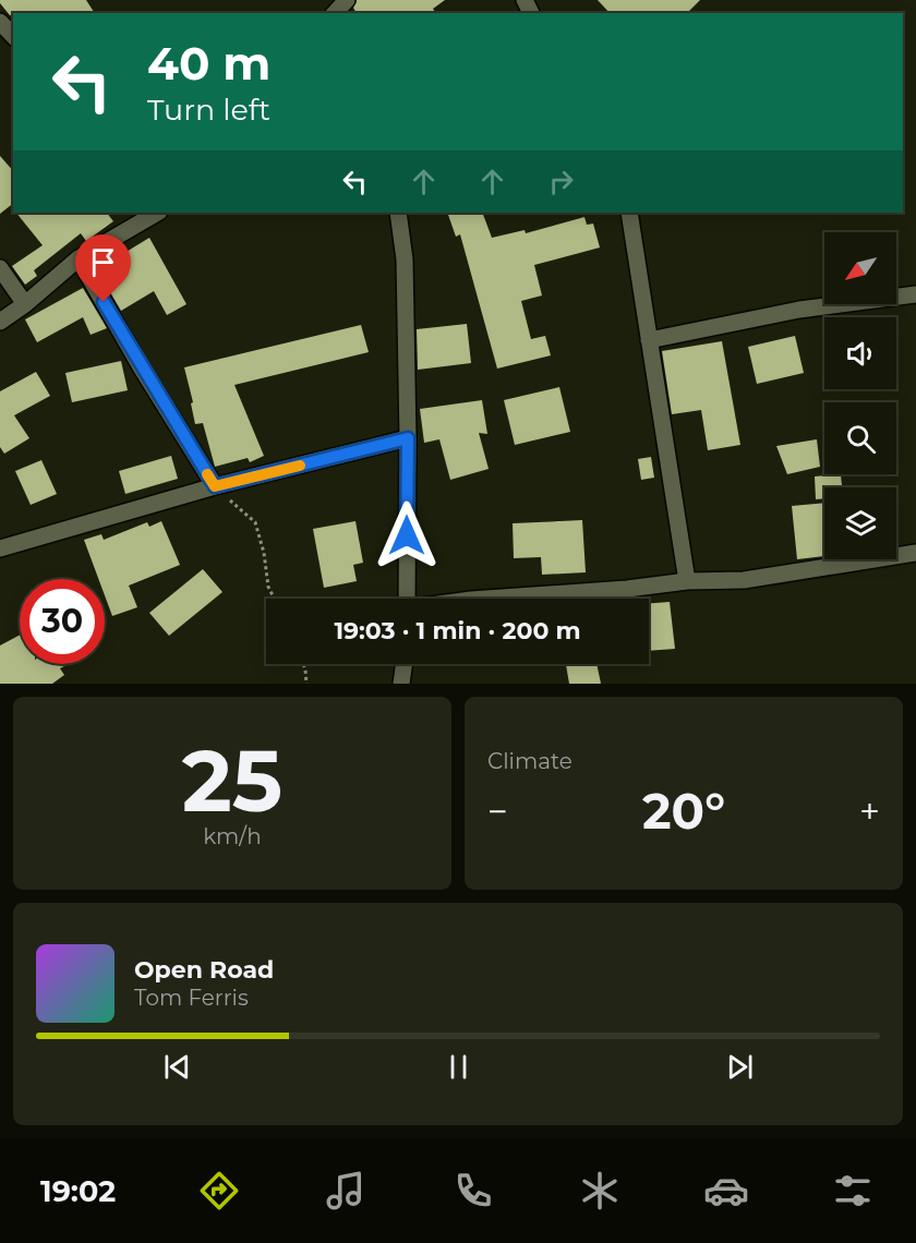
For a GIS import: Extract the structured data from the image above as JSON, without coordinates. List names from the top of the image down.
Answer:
{
  "north": "bottom left",
  "page": {
    "turn": ["40 m", "Turn left"],
    "limit": "30",
    "trip": "19:03 · 1 min · 200 m",
    "tile": [
      ["25", "km/h"],
      "Climate"
    ],
    "heat": ["−", "20°", "+"],
    "song": ["Open Road", "Tom Ferris"],
    "tabs": "19:02"
  }
}
